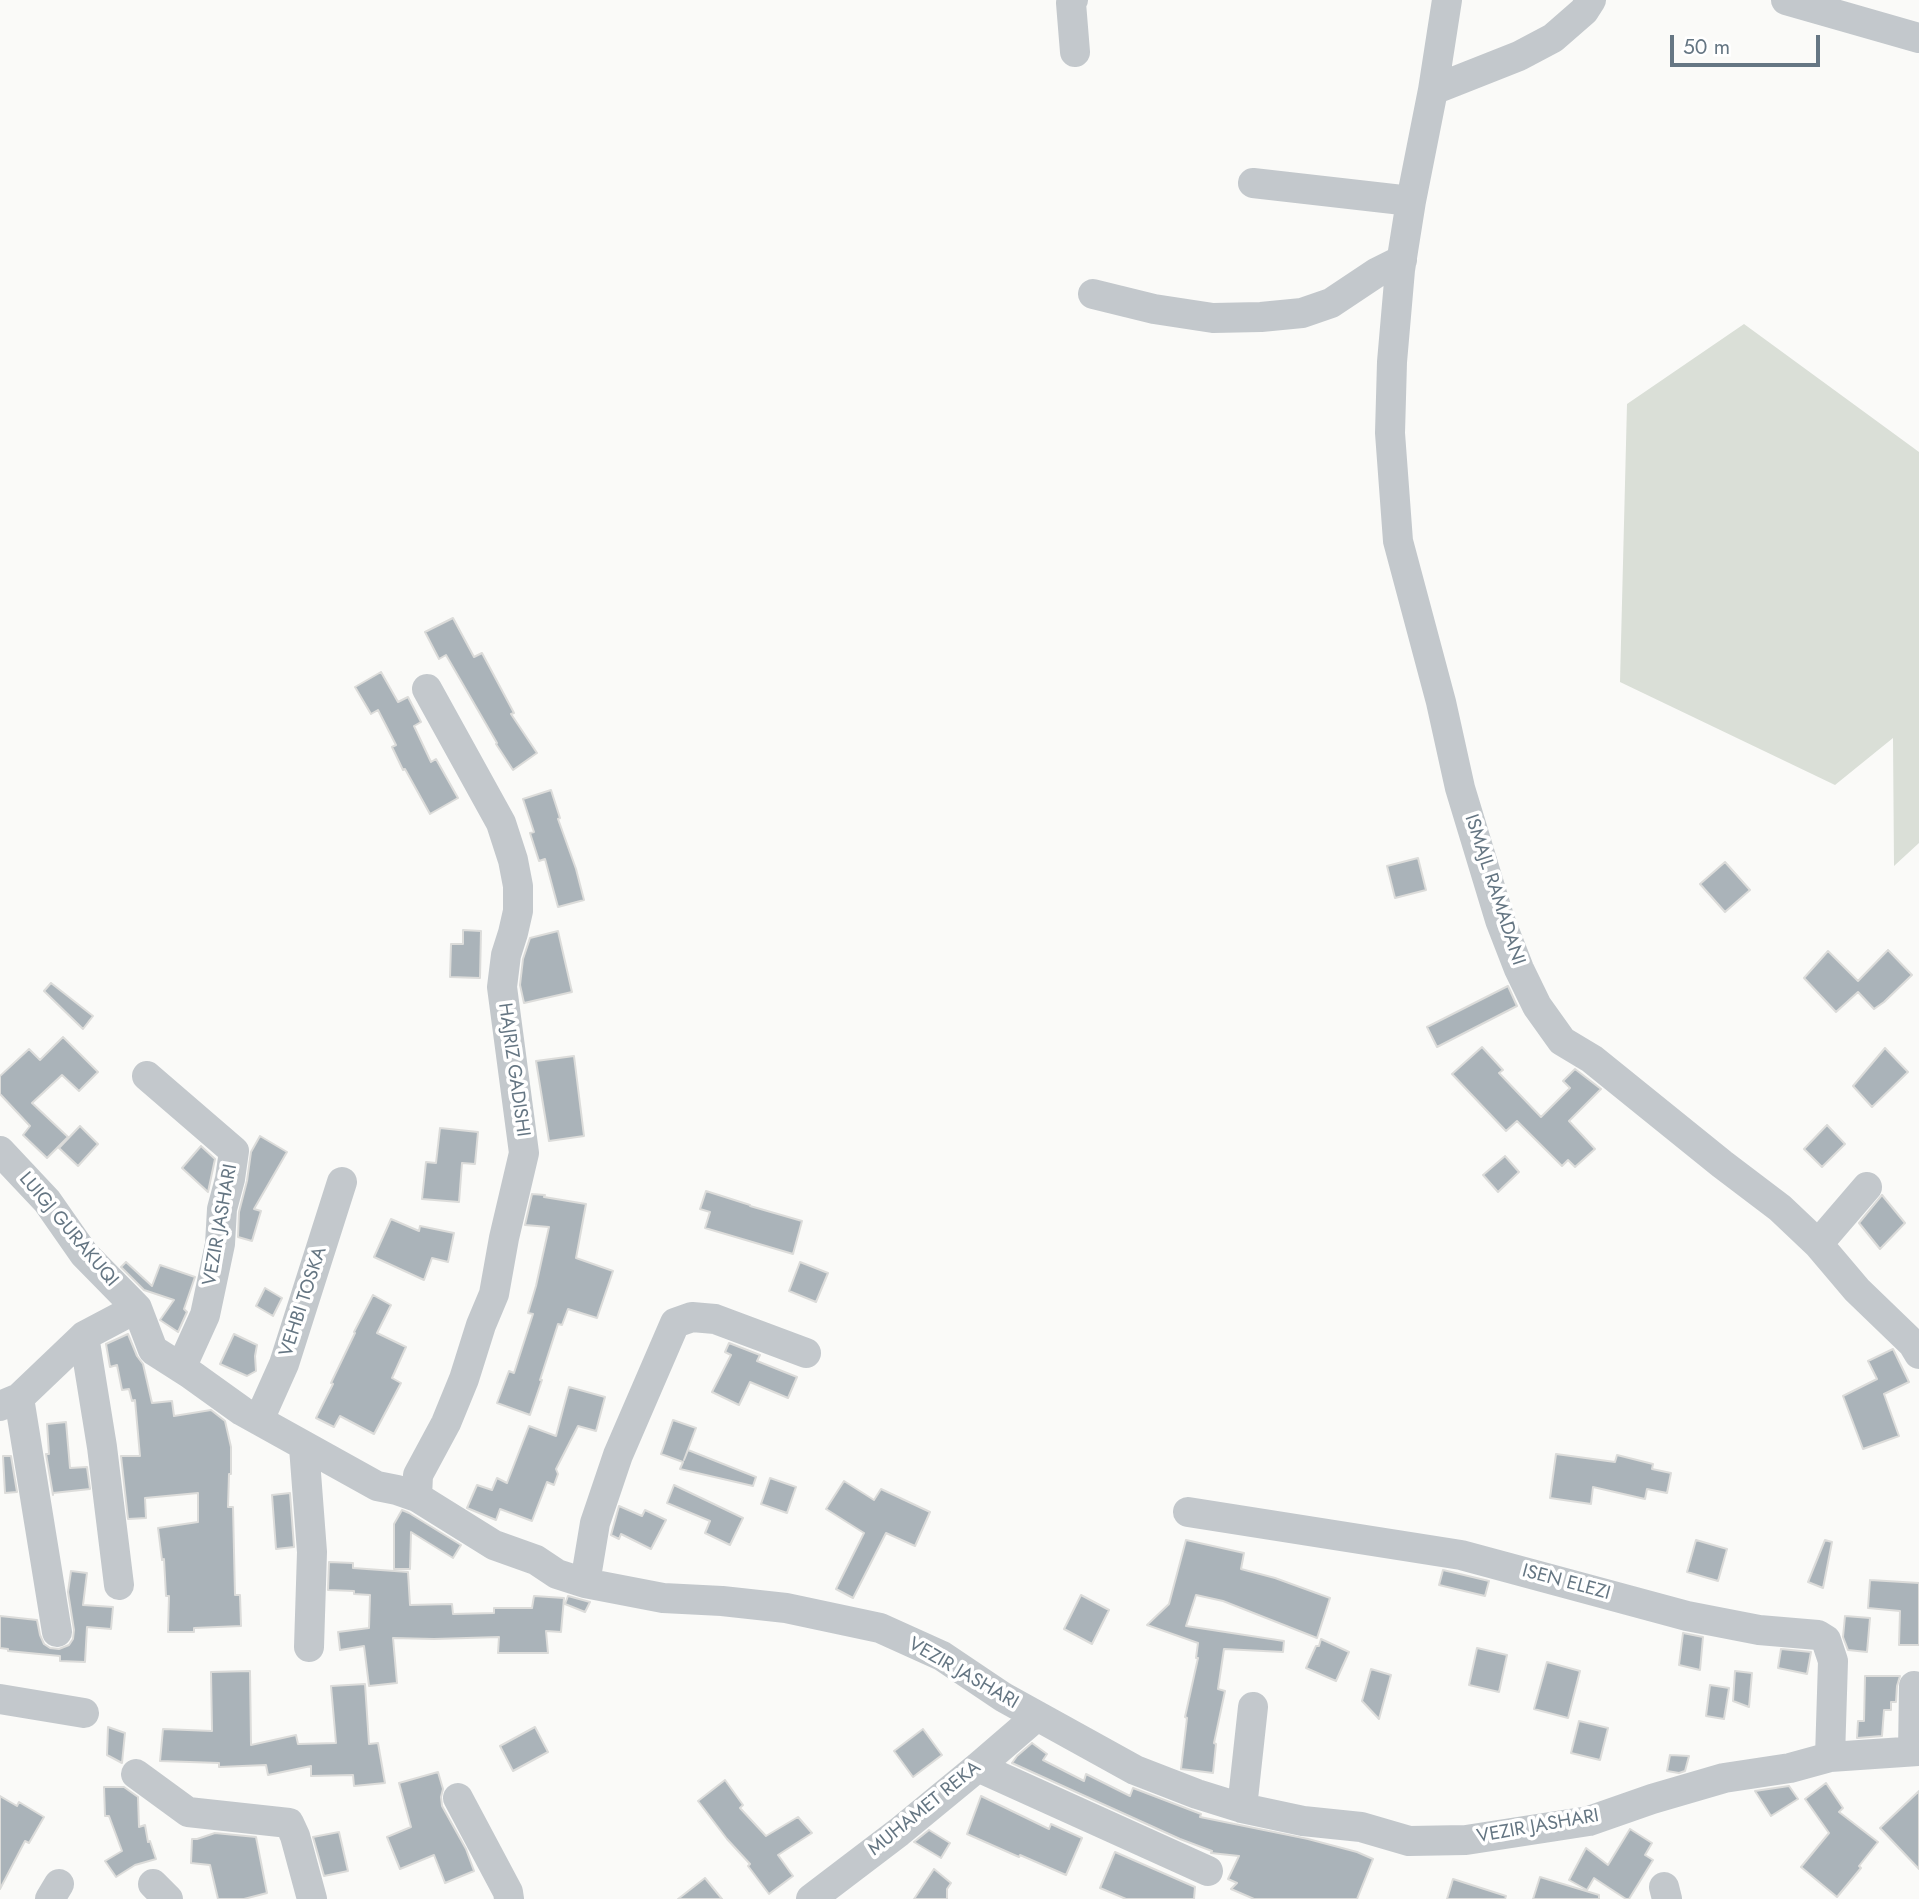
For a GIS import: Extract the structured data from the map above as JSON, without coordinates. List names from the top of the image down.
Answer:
{
  "streets": {
    "street": [
      "ISMAJL RAMADANI",
      "HAJRIZ GADISHI",
      "VEZIR JASHARI",
      "LUIGJ GURAKUQI",
      "VEHBI TOSKA",
      "ISEN ELEZI",
      "MUHAMET REKA"
    ]
  },
  "crossings": [
    ["HAJRIZ GADISHI", "VEZIR JASHARI"],
    ["VEZIR JASHARI", "LUIGJ GURAKUQI"],
    ["VEZIR JASHARI", "VEHBI TOSKA"],
    ["VEZIR JASHARI", "ISEN ELEZI"],
    ["VEZIR JASHARI", "MUHAMET REKA"]
  ],
  "scale_bar": "50 m"
}
